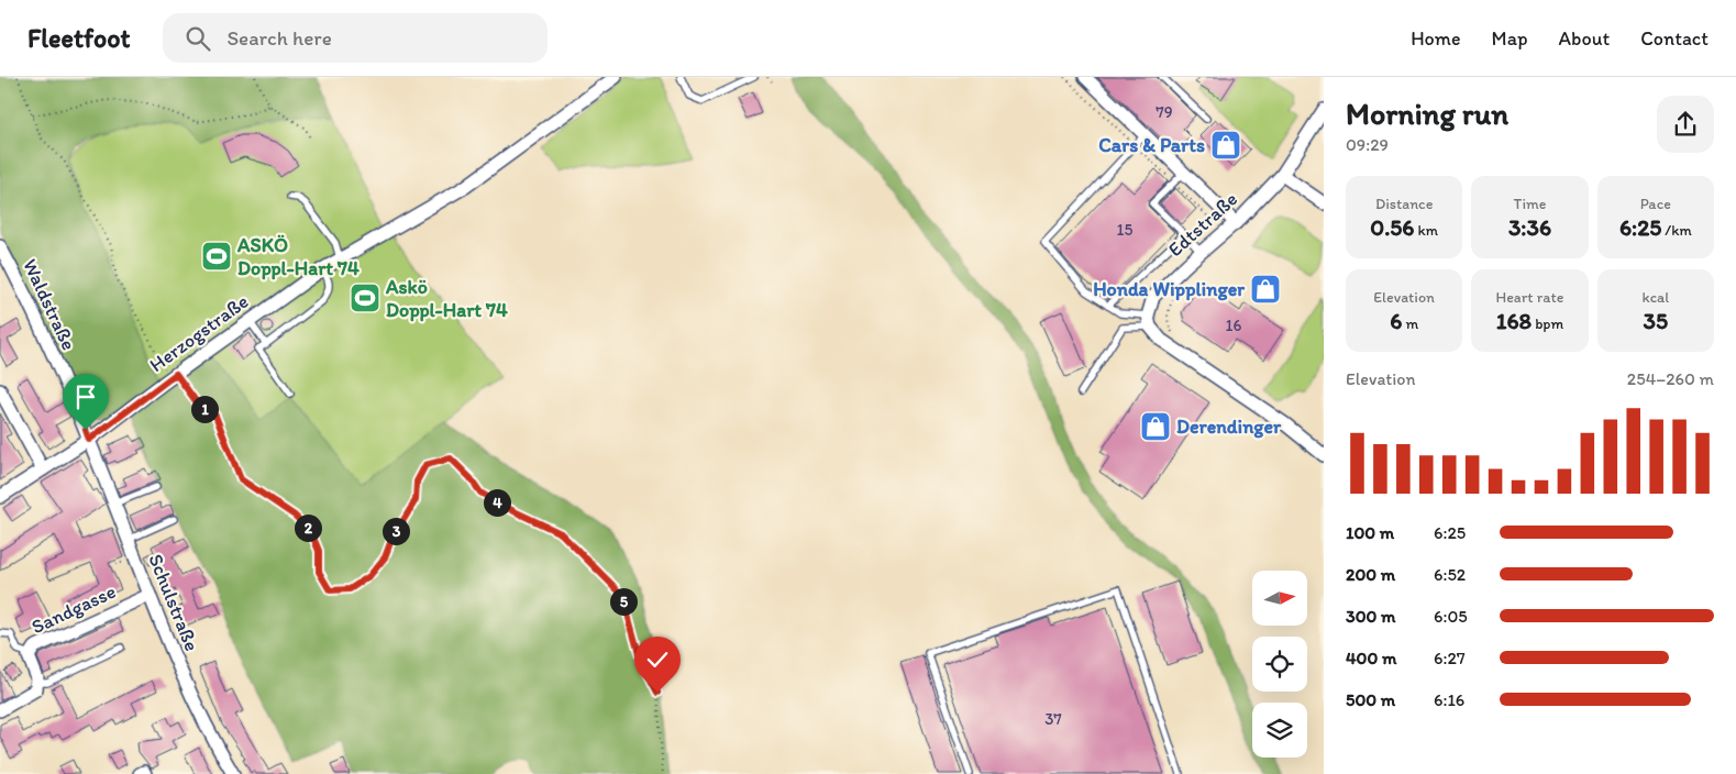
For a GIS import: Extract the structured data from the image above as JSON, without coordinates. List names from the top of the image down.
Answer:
{
  "streets": {
    "street": [
      "Edtstraße",
      "Waldstraße",
      "Herzogstraße",
      "Schulstraße",
      "Sandgasse"
    ]
  },
  "crossings": [
    ["Waldstraße", "Herzogstraße"],
    ["Waldstraße", "Schulstraße"],
    ["Herzogstraße", "Schulstraße"],
    ["Schulstraße", "Sandgasse"]
  ],
  "places": {
    "shop": ["Cars & Parts", "Honda Wipplinger", "Derendinger"],
    "sports": ["ASKÖ Doppl-Hart 74", "Askö Doppl-Hart 74"]
  },
  "house_numbers": [
    "79",
    "15",
    "16",
    "37"
  ],
  "north": "right",
  "page": {
    "header": "Fleetfoot",
    "search": "Search here",
    "nav": [
      "Home",
      "Map",
      "About",
      "Contact"
    ],
    "heading": ["Morning run", "09:29"],
    "stats": [
      ["Distance", "0.56 km"],
      ["Time", "3:36"],
      ["Pace", "6:25 /km"],
      ["Elevation", "6 m"],
      ["Heart rate", "168 bpm"],
      ["kcal", "35"]
    ],
    "chart": ["Elevation", "254–260 m"],
    "pins": [
      "1",
      "4",
      "2",
      "3",
      "5"
    ],
    "list": [
      {
        "name": "100 m",
        "note": "6:25"
      },
      {
        "name": "200 m",
        "note": "6:52"
      },
      {
        "name": "300 m",
        "note": "6:05"
      },
      {
        "name": "400 m",
        "note": "6:27"
      },
      {
        "name": "500 m",
        "note": "6:16"
      }
    ]
  }
}
